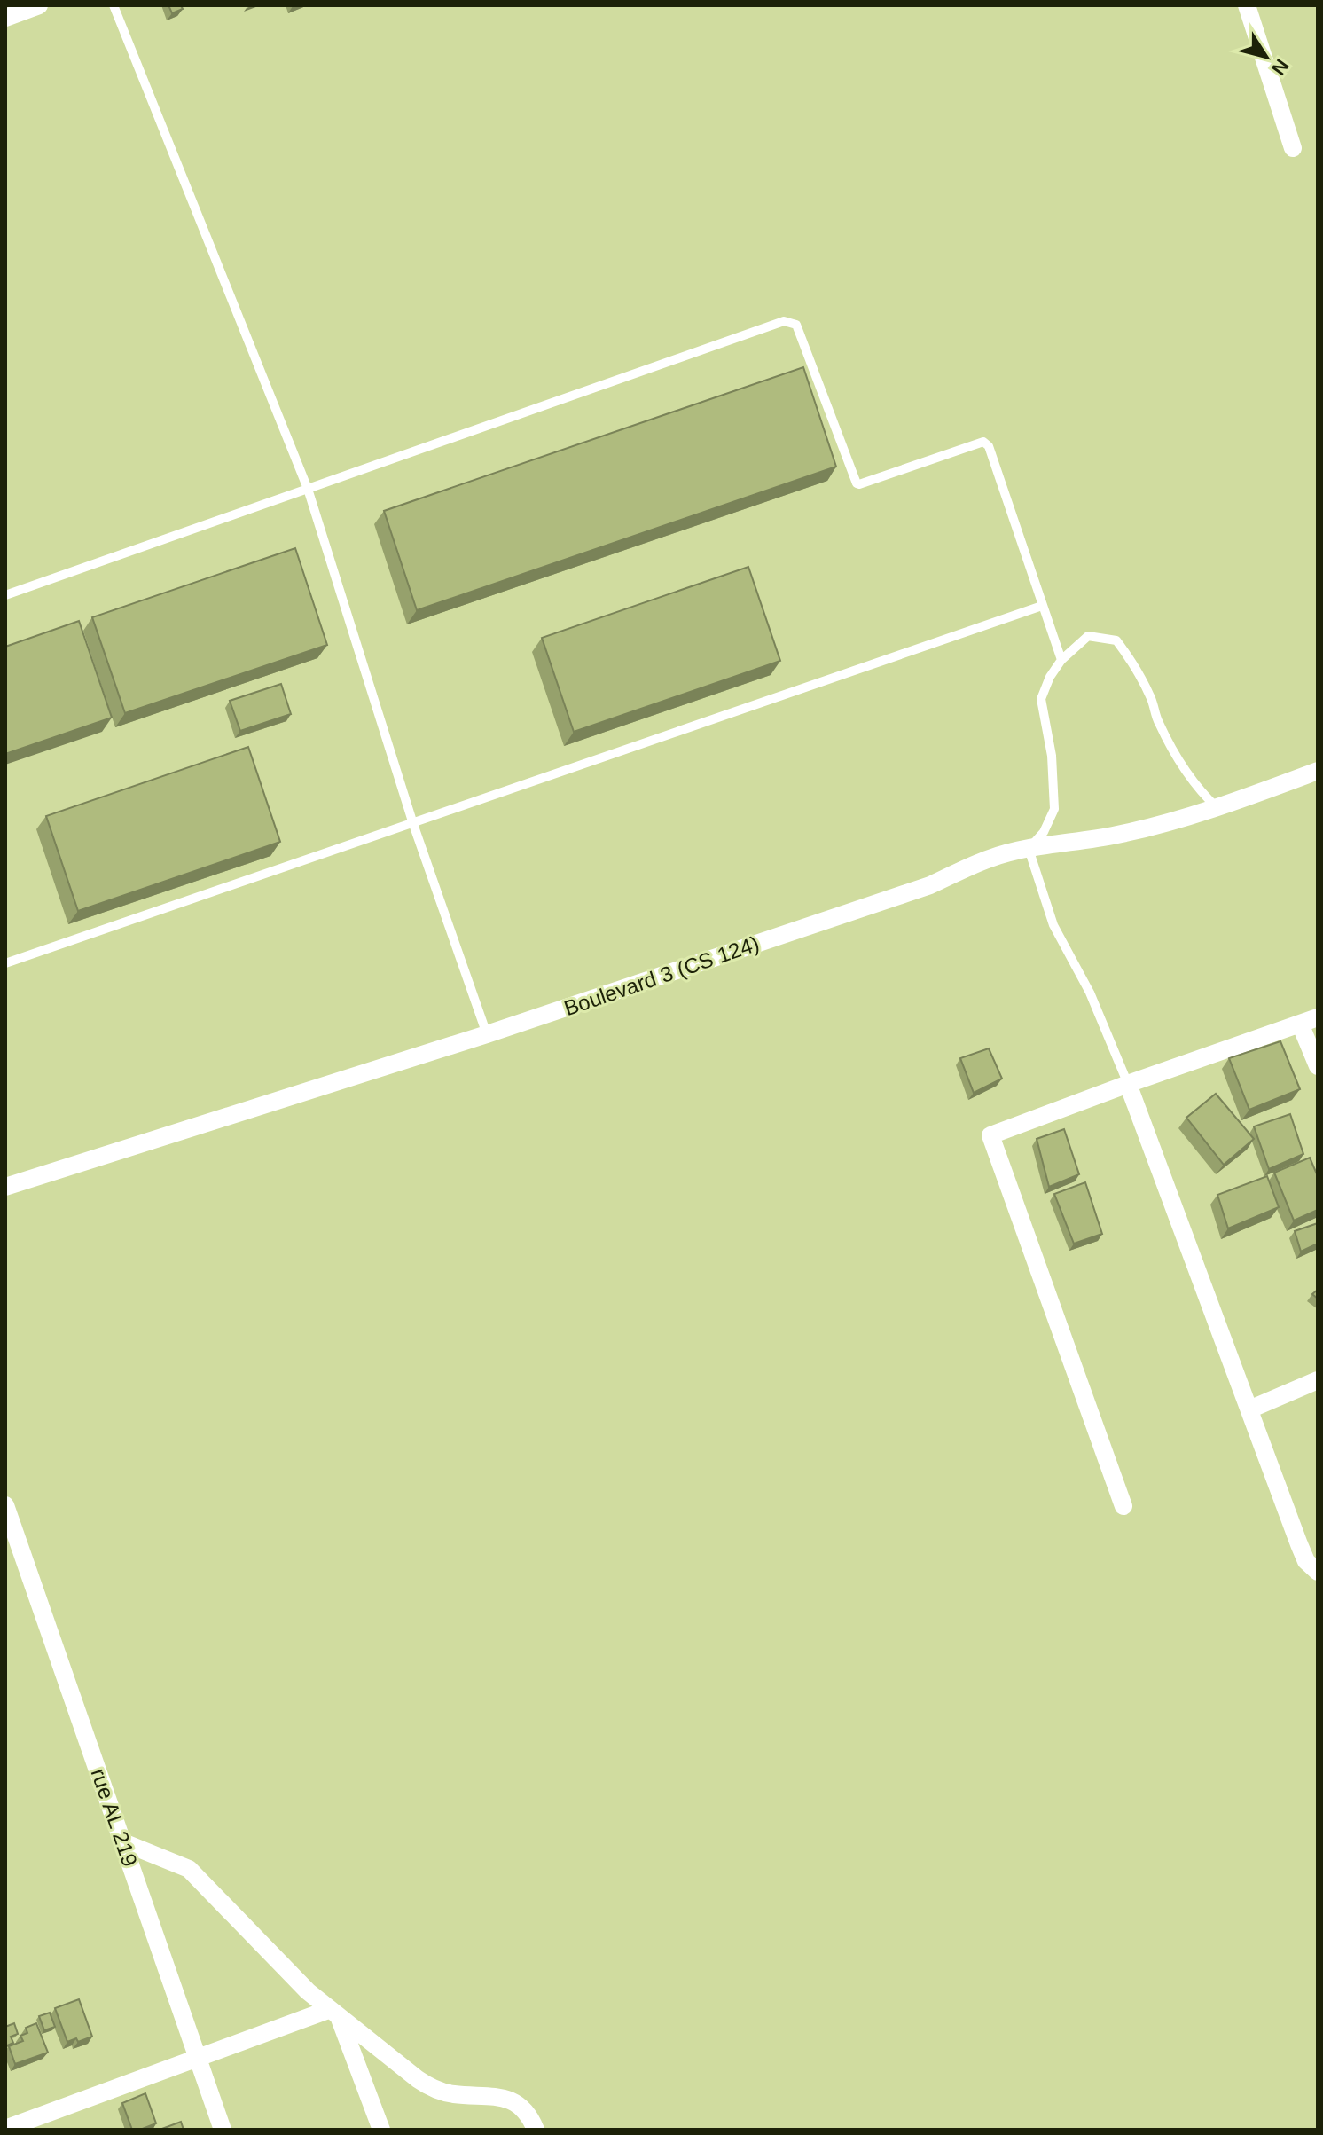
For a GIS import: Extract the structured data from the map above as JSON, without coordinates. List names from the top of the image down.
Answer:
{
  "streets": {
    "street": ["Boulevard 3 (CS 124)", "rue AL 219"]
  },
  "north": "bottom right"
}
